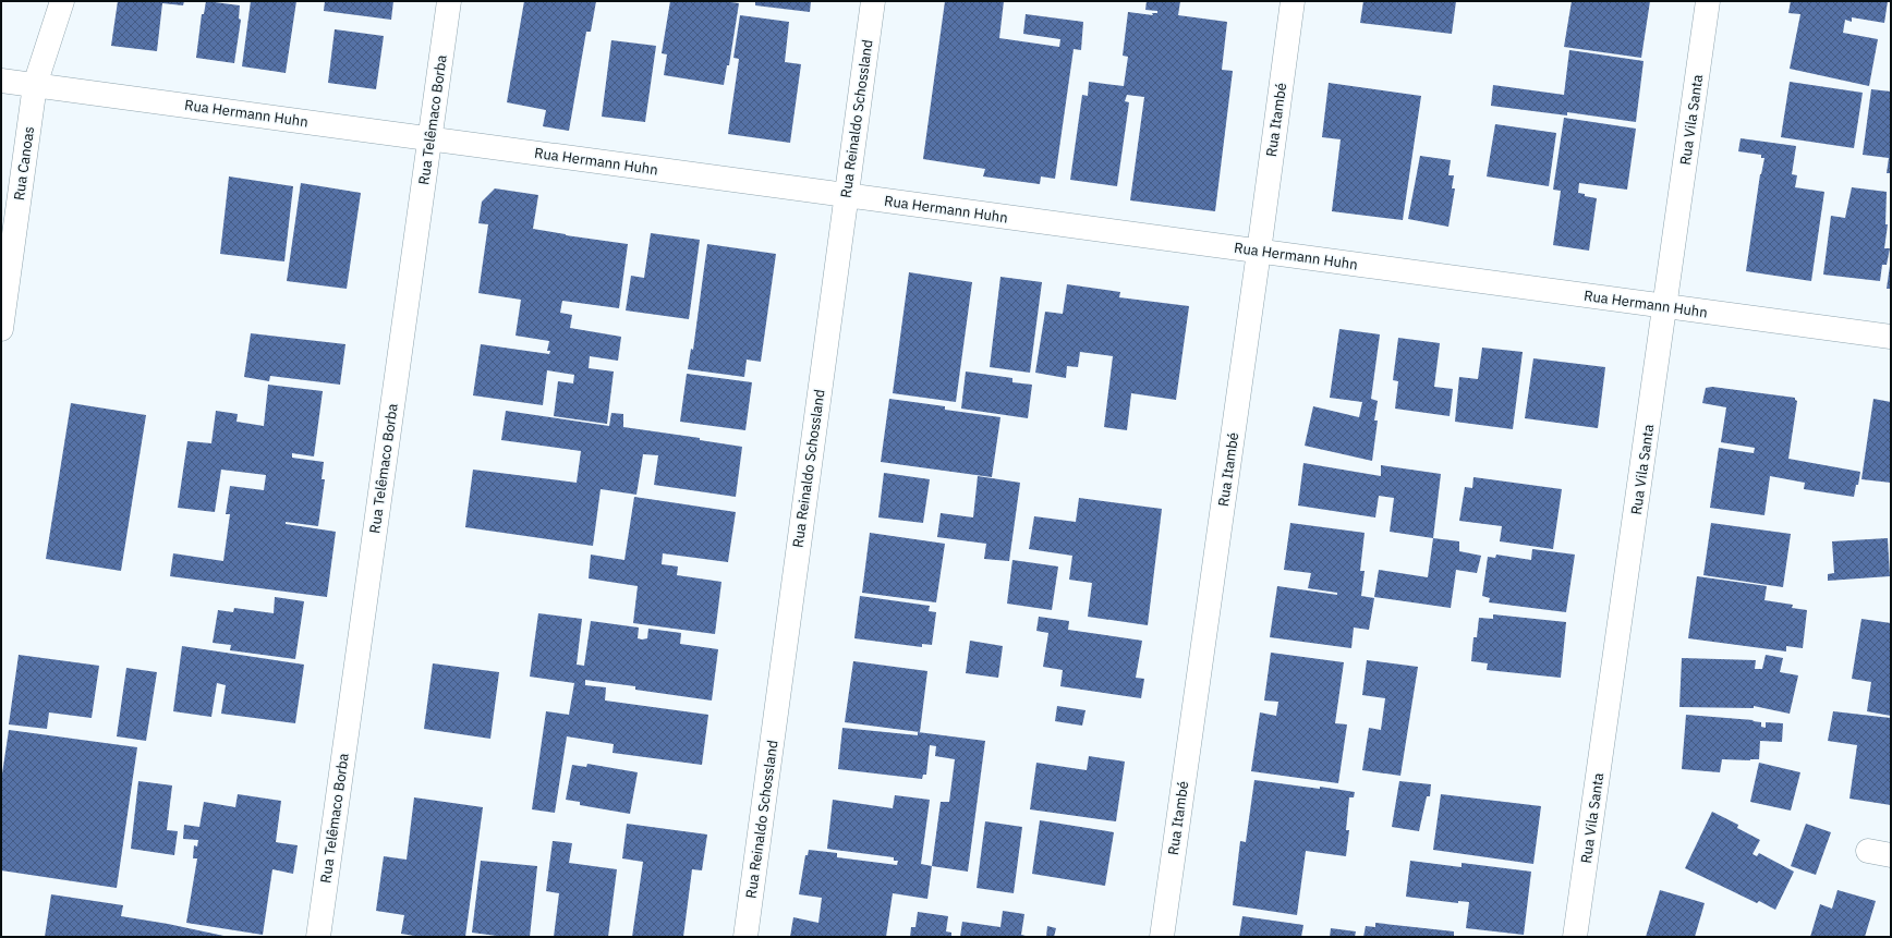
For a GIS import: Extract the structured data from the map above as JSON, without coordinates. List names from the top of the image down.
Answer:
{
  "streets": {
    "street": [
      "Rua Hermann Huhn",
      "Rua Reinaldo Schossland",
      "Rua Telêmaco Borba",
      "Rua Itambé",
      "Rua Vila Santa",
      "Rua Canoas"
    ]
  },
  "crossings": [
    ["Rua Hermann Huhn", "Rua Reinaldo Schossland"],
    ["Rua Hermann Huhn", "Rua Telêmaco Borba"],
    ["Rua Hermann Huhn", "Rua Itambé"],
    ["Rua Hermann Huhn", "Rua Vila Santa"],
    ["Rua Hermann Huhn", "Rua Canoas"]
  ]
}
